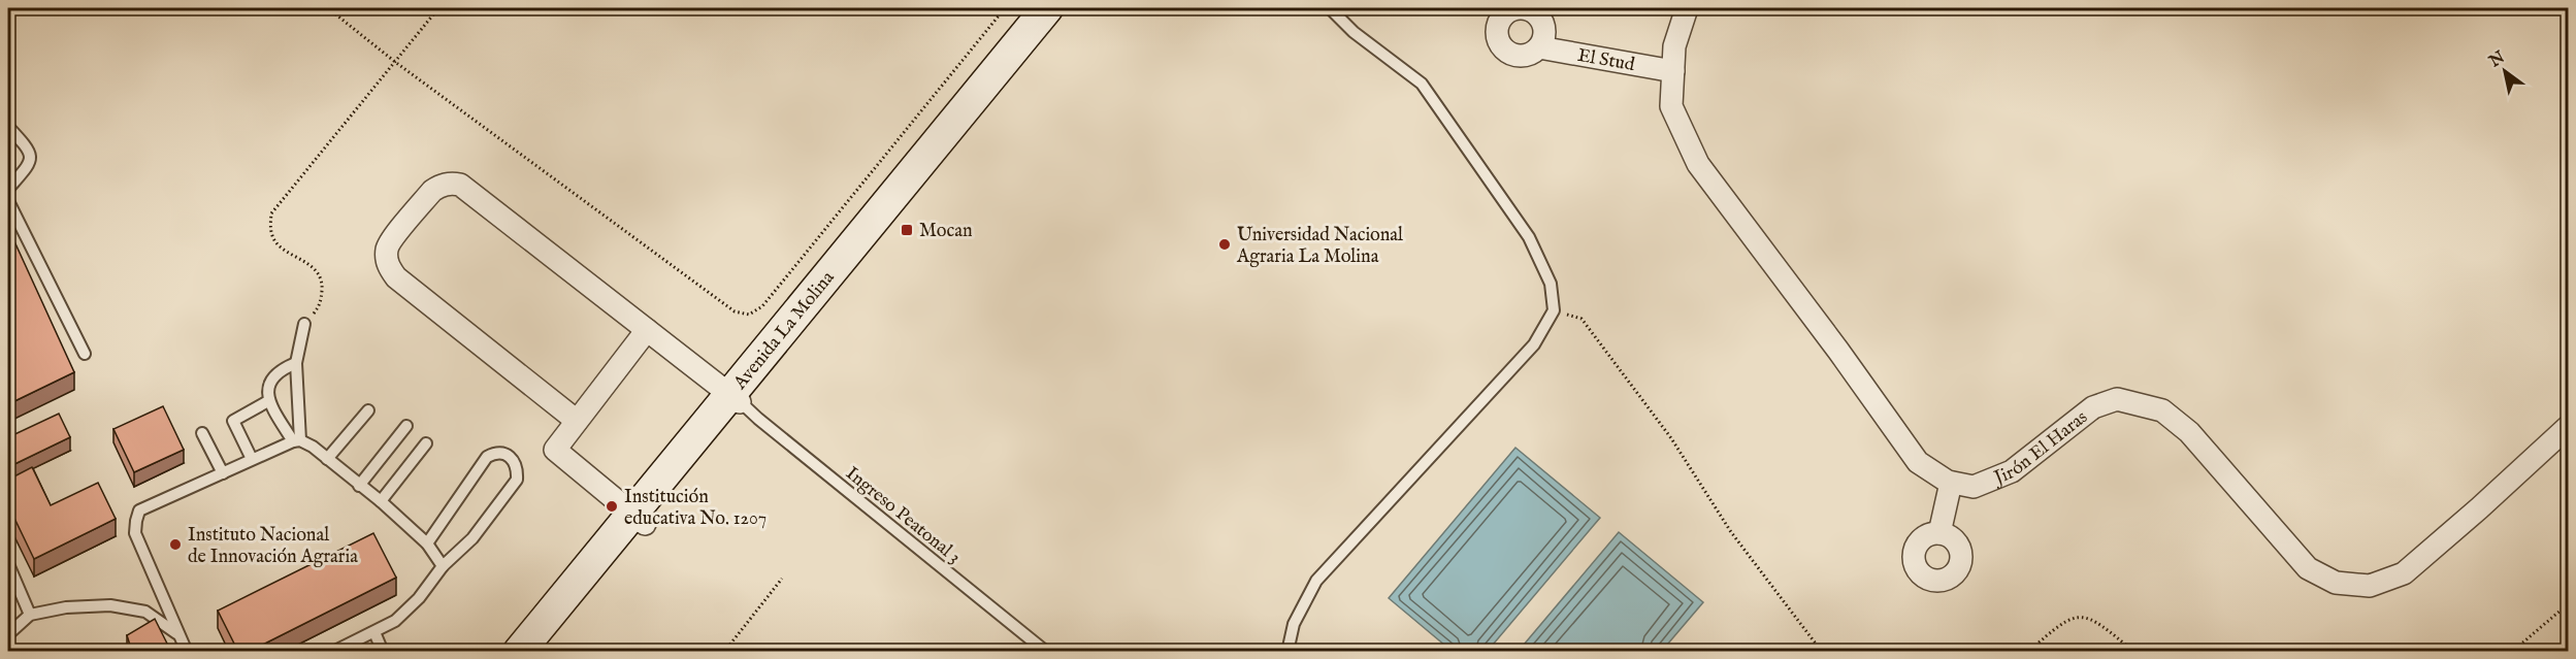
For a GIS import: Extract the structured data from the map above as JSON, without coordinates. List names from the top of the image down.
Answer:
{
  "streets": {
    "main road": ["Avenida La Molina"],
    "street": ["El Stud", "Jirón El Haras"],
    "lane": ["Ingreso Peatonal 3"]
  },
  "crossings": [
    ["El Stud", "Jirón El Haras"],
    ["Avenida La Molina", "Ingreso Peatonal 3"]
  ],
  "places": {
    "transit": ["Mocan"],
    "other": ["Universidad Nacional Agraria La Molina", "Institución educativa No. 1207", "Instituto Nacional de Innovación Agraria"]
  },
  "north": "top left"
}
